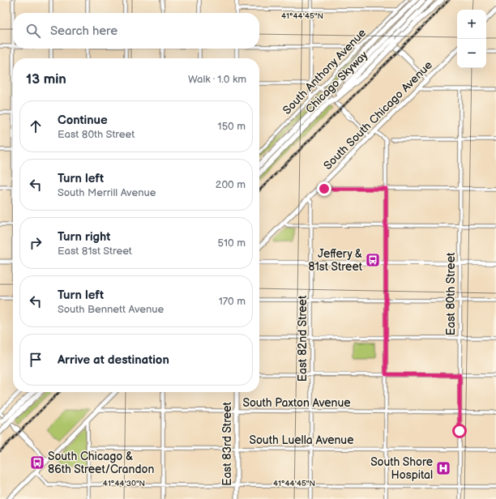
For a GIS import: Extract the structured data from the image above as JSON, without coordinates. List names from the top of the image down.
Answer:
{
  "streets": {
    "highway": ["Chicago Skyway"],
    "main road": ["South South Chicago Avenue", "East 83rd Street"],
    "street": [
      "South Anthony Avenue",
      "East 80th Street",
      "East 82nd Street",
      "South Paxton Avenue",
      "South Luella Avenue"
    ]
  },
  "crossings": [
    ["South South Chicago Avenue", "East 82nd Street"],
    ["East 80th Street", "South Paxton Avenue"],
    ["East 80th Street", "South Luella Avenue"],
    ["East 82nd Street", "South Paxton Avenue"],
    ["East 82nd Street", "South Luella Avenue"],
    ["South Paxton Avenue", "East 83rd Street"],
    ["South Luella Avenue", "East 83rd Street"]
  ],
  "places": {
    "bus stop": ["Jeffery & 81st Street", "South Chicago & 86th Street/Crandon"],
    "hospital": ["South Shore Hospital"]
  },
  "page": {
    "map_buttons": ["+", "−"],
    "search": "Search here",
    "heading": ["13 min", "Walk · 1.0 km"],
    "list": [
      ["Continue", "East 80th Street", "150 m"],
      ["Turn left", "South Merrill Avenue", "200 m"],
      ["Turn right", "East 81st Street", "510 m"],
      ["Turn left", "South Bennett Avenue", "170 m"],
      "Arrive at destination"
    ]
  },
  "coordinates": ["41°44'45\"N", "41°44'30\"N"]
}
